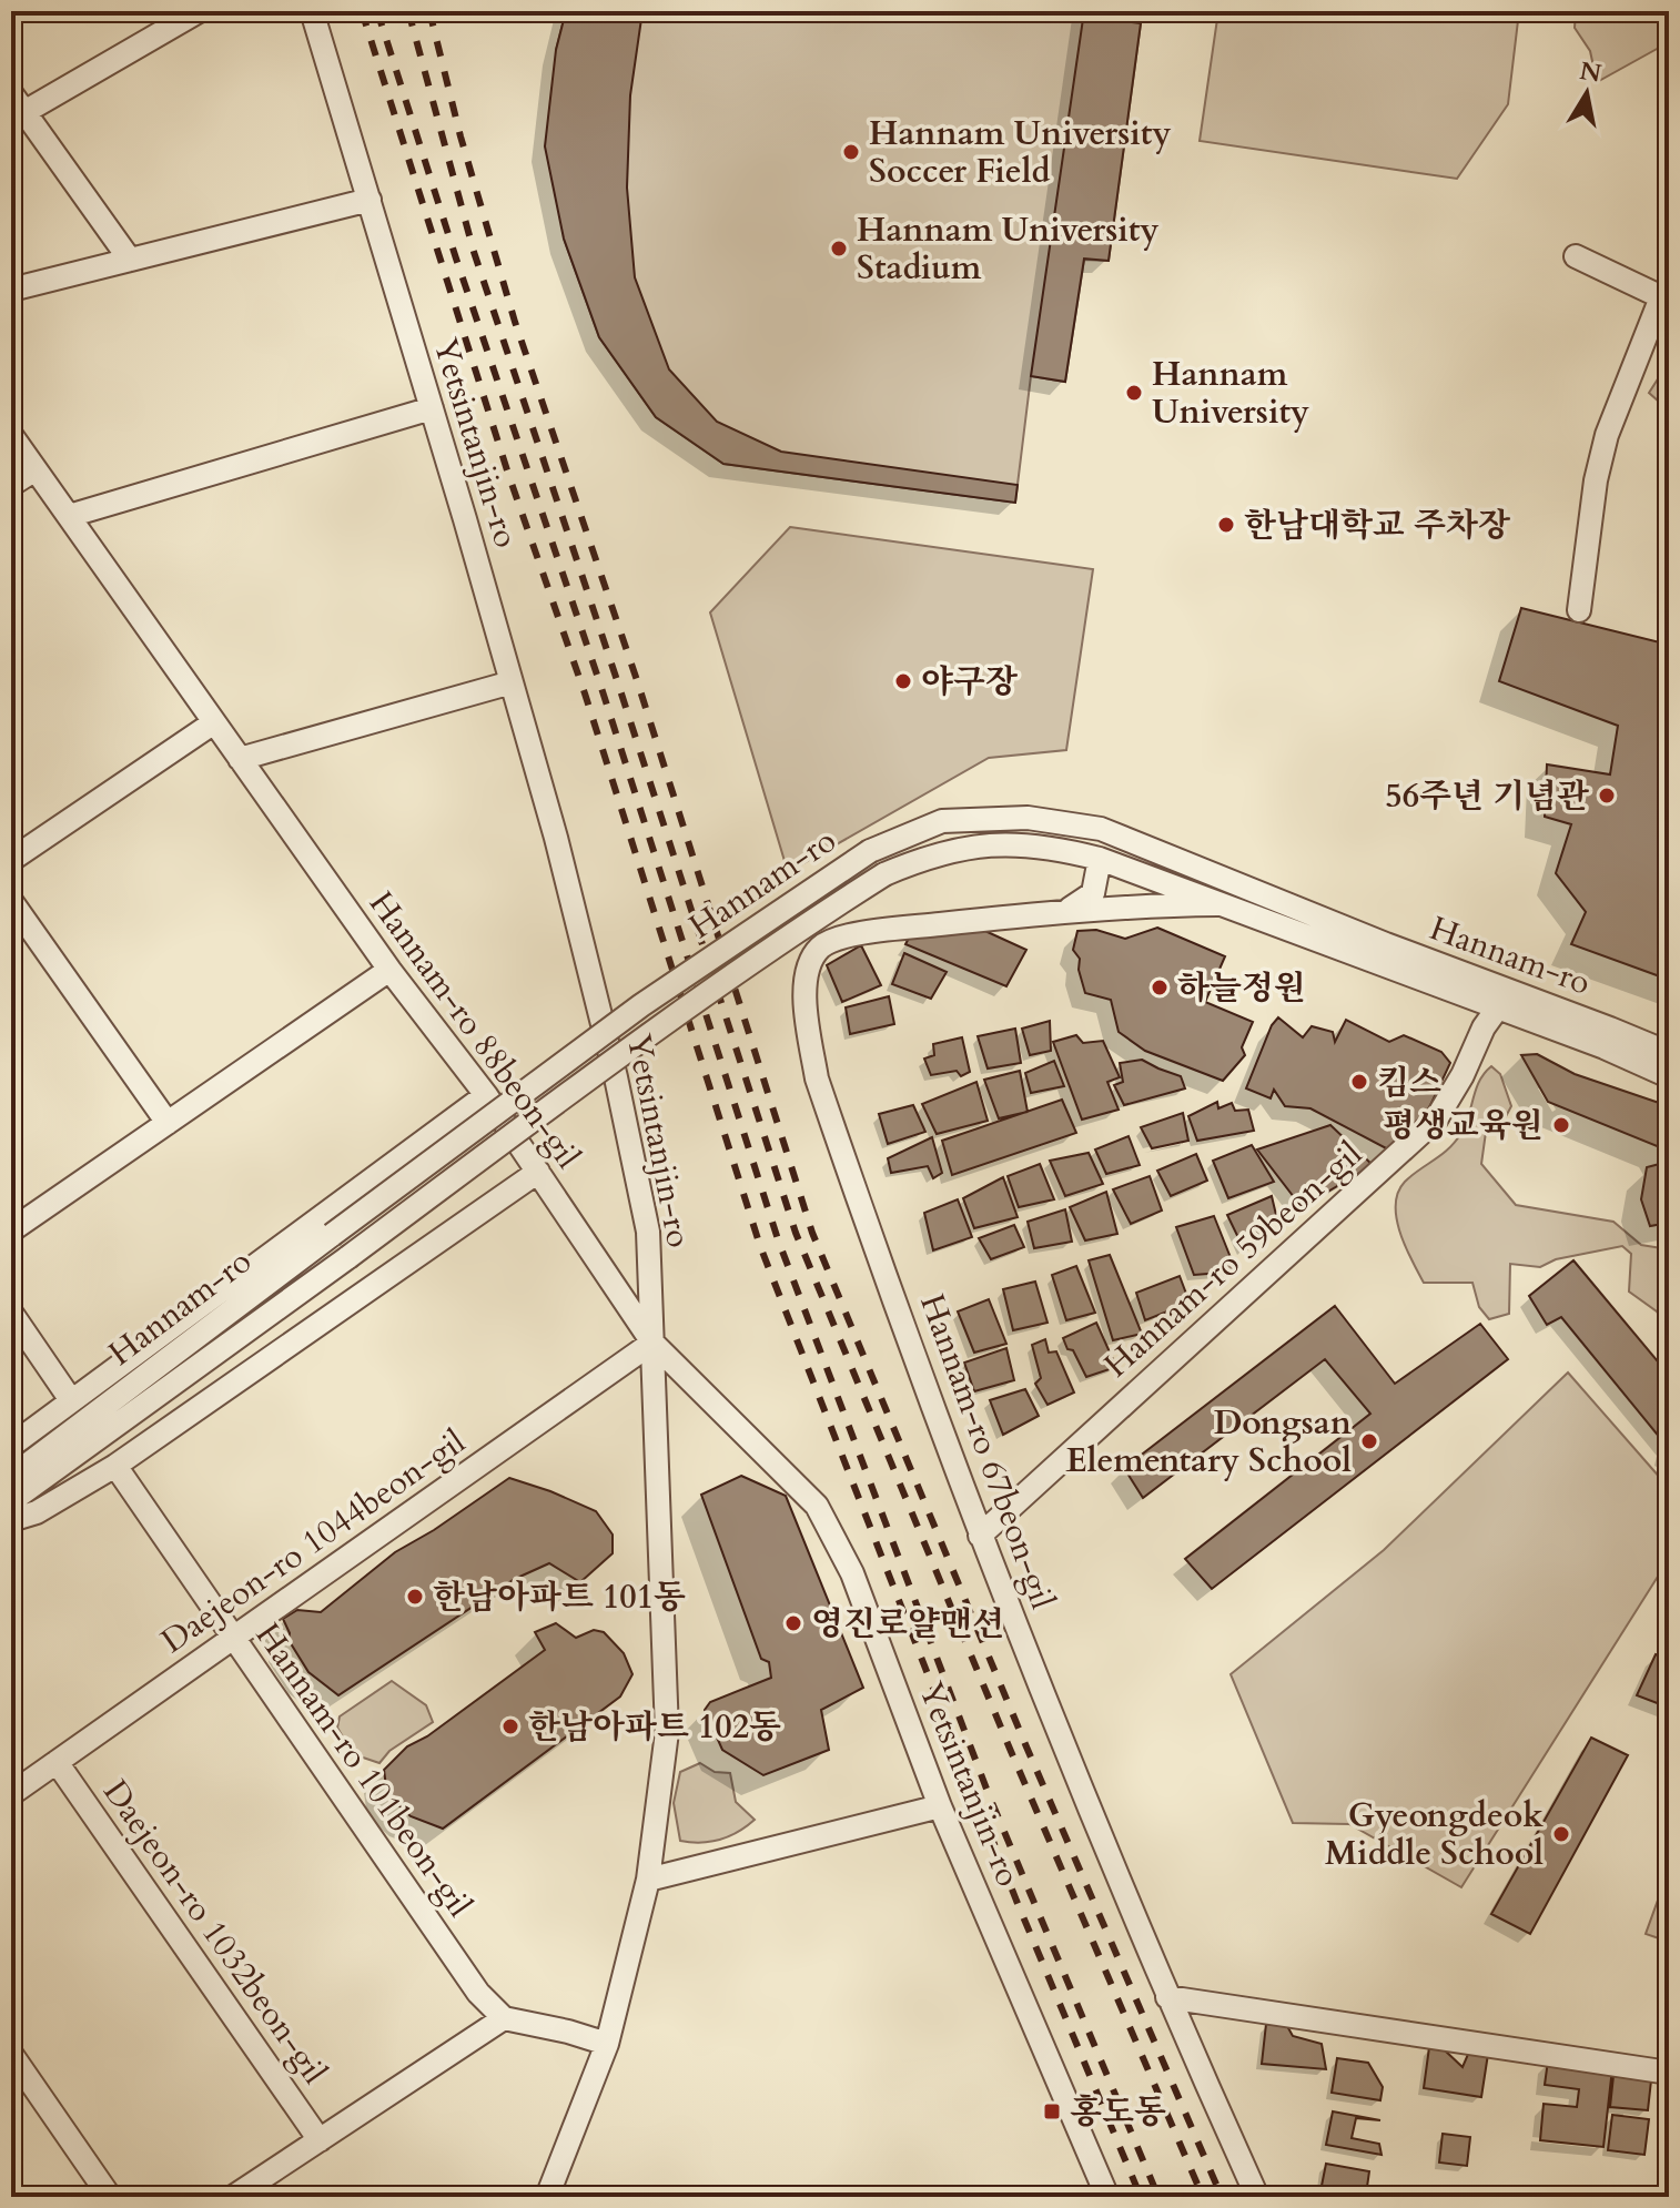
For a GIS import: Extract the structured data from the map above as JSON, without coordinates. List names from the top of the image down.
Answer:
{
  "streets": {
    "street": [
      "Yetsintanjin-ro",
      "Hannam-ro",
      "Hannam-ro 88beon-gil",
      "Hannam-ro 59beon-gil",
      "Hannam-ro 67beon-gil",
      "Daejeon-ro 1044beon-gil",
      "Hannam-ro 101beon-gil",
      "Daejeon-ro 1032beon-gil"
    ]
  },
  "crossings": [
    ["Yetsintanjin-ro", "Hannam-ro 88beon-gil"],
    ["Yetsintanjin-ro", "Daejeon-ro 1044beon-gil"],
    ["Hannam-ro", "Hannam-ro 59beon-gil"],
    ["Hannam-ro", "Hannam-ro 67beon-gil"],
    ["Hannam-ro 88beon-gil", "Daejeon-ro 1044beon-gil"],
    ["Hannam-ro 59beon-gil", "Hannam-ro 67beon-gil"],
    ["Daejeon-ro 1044beon-gil", "Hannam-ro 101beon-gil"],
    ["Daejeon-ro 1044beon-gil", "Daejeon-ro 1032beon-gil"]
  ],
  "places": {
    "other": [
      "Hannam University Soccer Field",
      "Hannam University Stadium",
      "Hannam University",
      "한남대학교 주차장",
      "야구장",
      "56주년 기념관",
      "하늘정원",
      "킴스",
      "평생교육원",
      "Dongsan Elementary School",
      "한남아파트 101동",
      "영진로얄맨션",
      "한남아파트 102동",
      "Gyeongdeok Middle School"
    ],
    "transit": ["홍도동"]
  },
  "north": "top"
}
